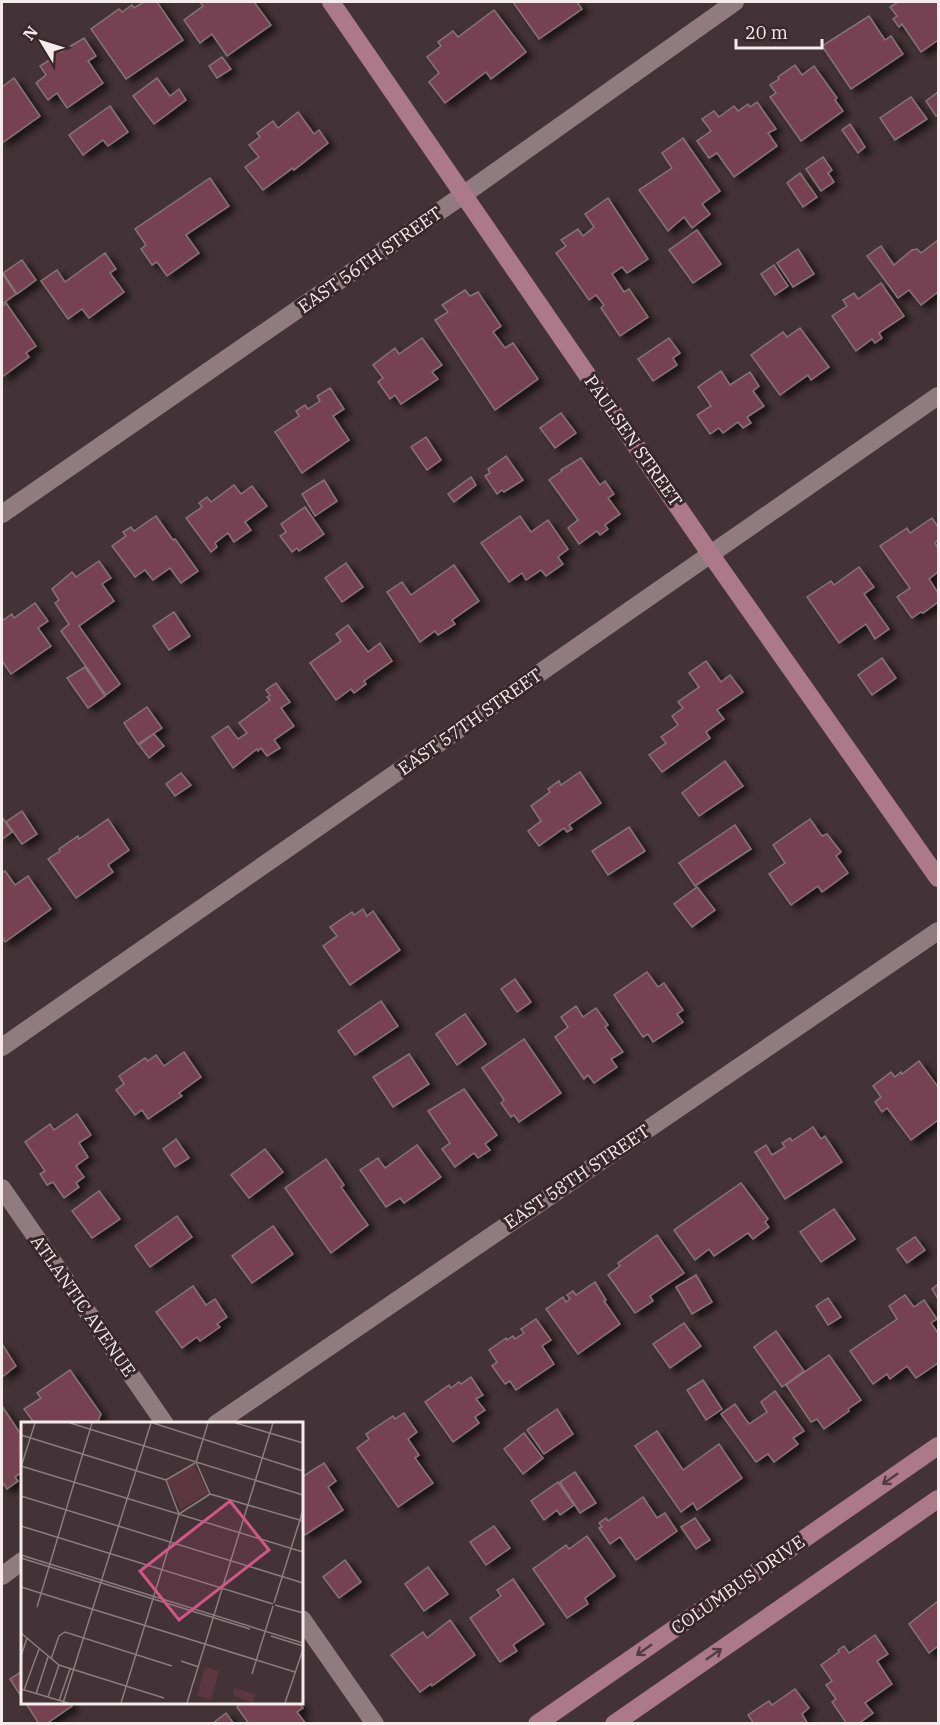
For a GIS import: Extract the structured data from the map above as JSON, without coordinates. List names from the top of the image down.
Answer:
{
  "streets": {
    "street": [
      "EAST 56TH STREET",
      "PAULSEN STREET",
      "EAST 57TH STREET",
      "EAST 58TH STREET",
      "ATLANTIC AVENUE",
      "COLUMBUS DRIVE"
    ]
  },
  "crossings": [
    ["EAST 56TH STREET", "PAULSEN STREET"],
    ["PAULSEN STREET", "EAST 57TH STREET"]
  ],
  "scale_bar": "20 m",
  "north": "top left"
}
